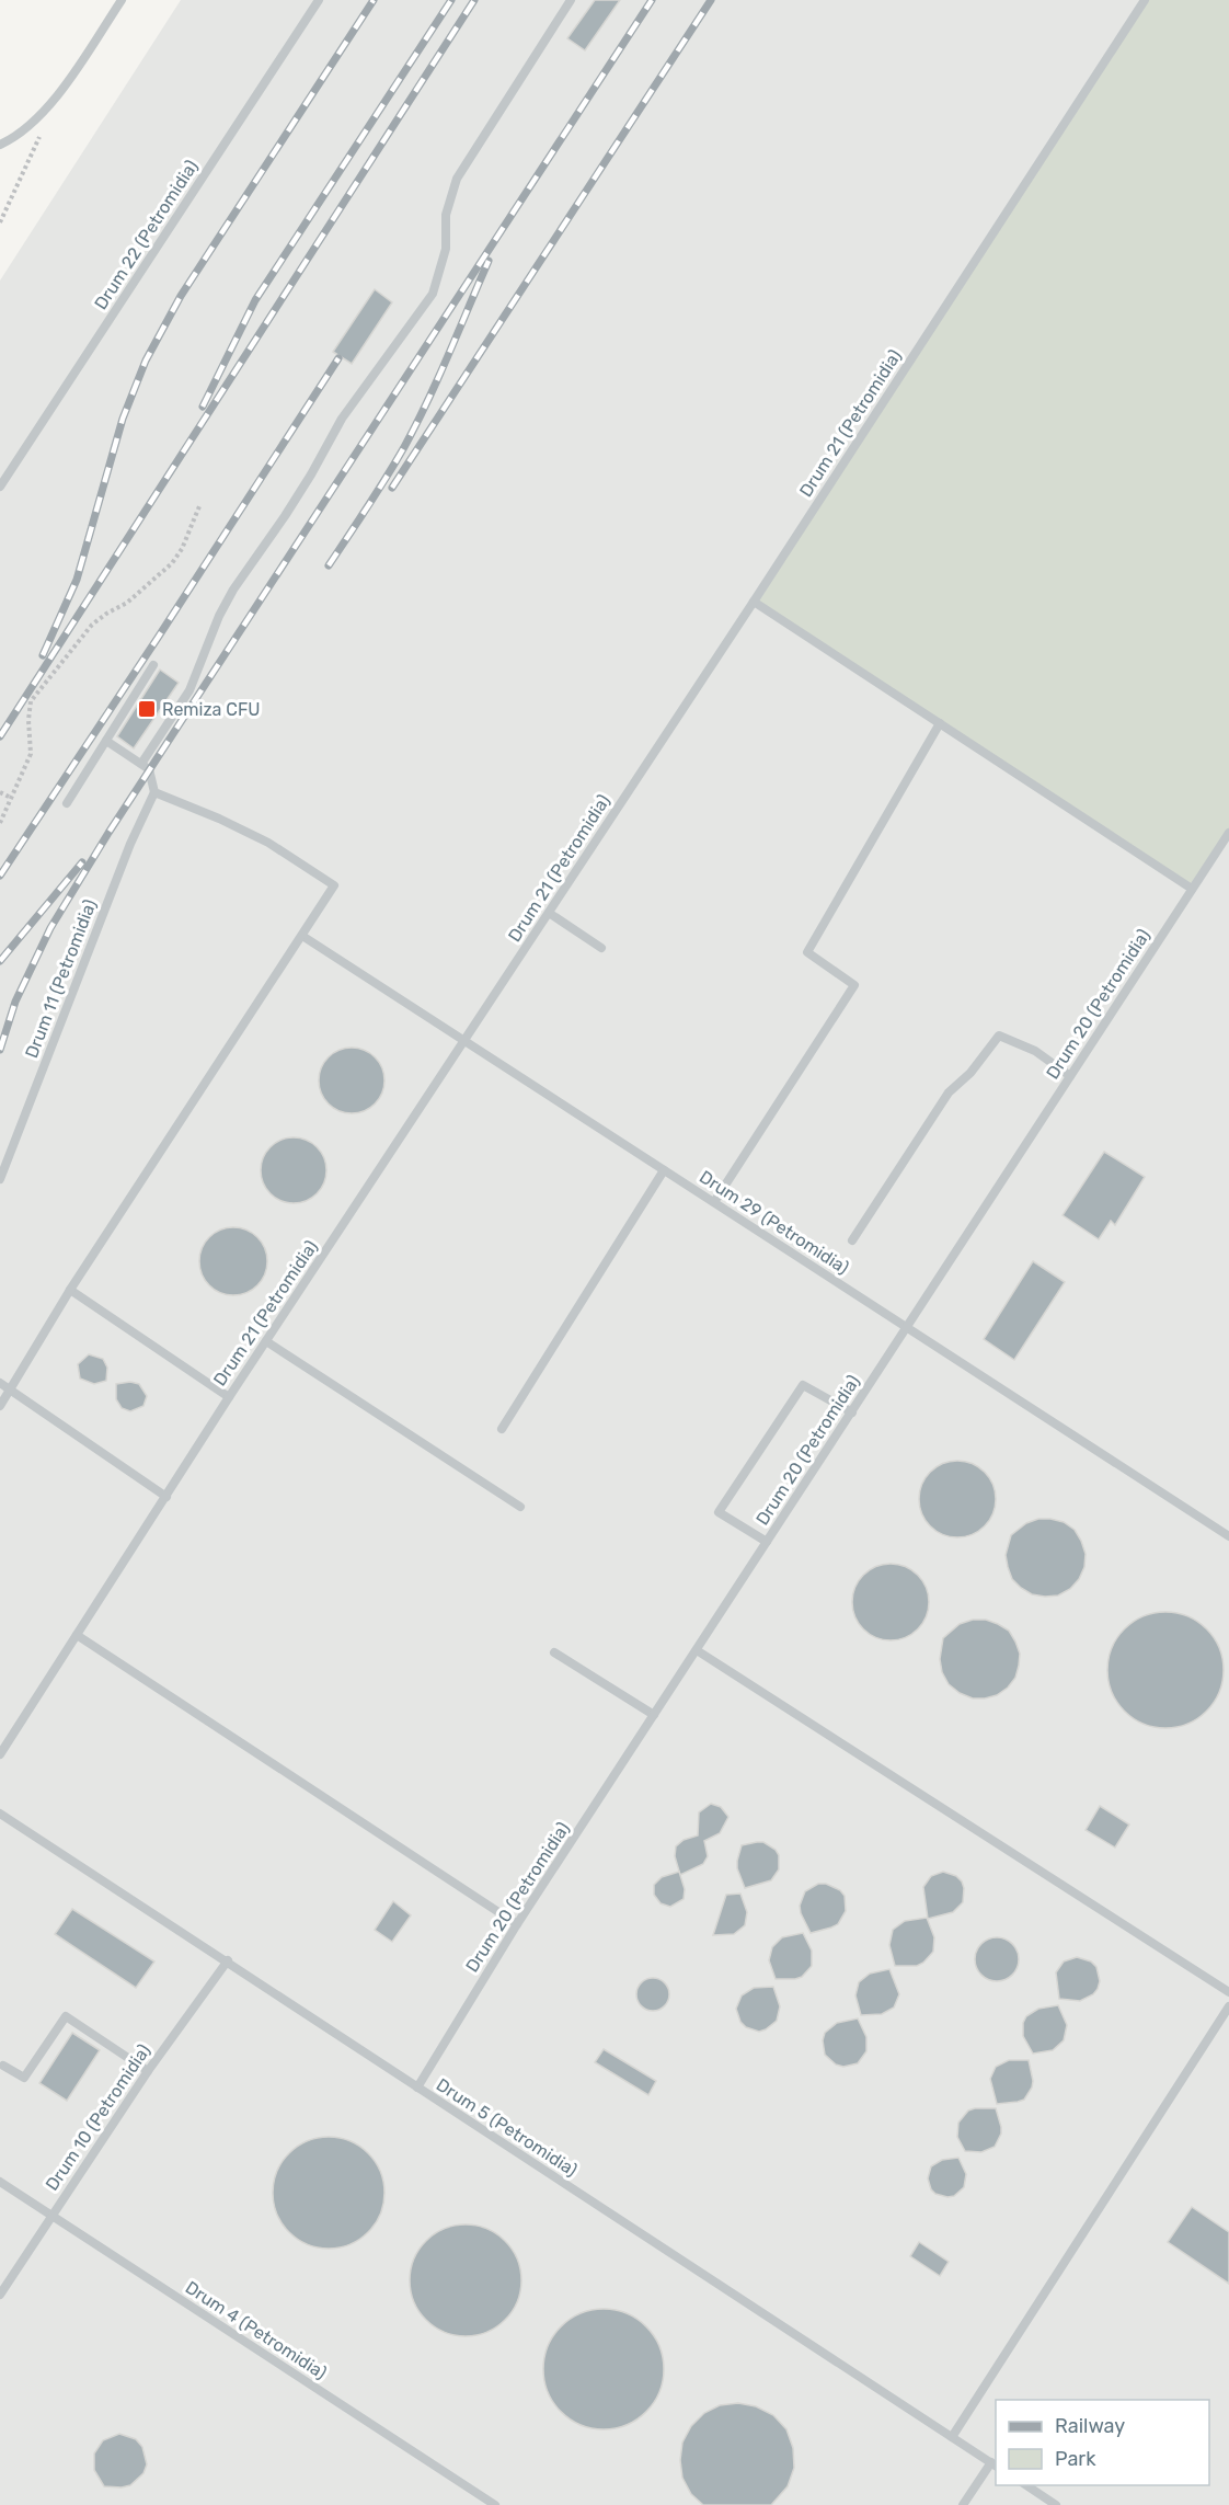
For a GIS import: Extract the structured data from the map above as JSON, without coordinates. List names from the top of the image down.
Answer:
{
  "streets": {
    "lane": [
      "Drum 22 (Petromidia)",
      "Drum 21 (Petromidia)",
      "Drum 11 (Petromidia)",
      "Drum 20 (Petromidia)",
      "Drum 29 (Petromidia)",
      "Drum 10 (Petromidia)",
      "Drum 5 (Petromidia)",
      "Drum 4 (Petromidia)"
    ]
  },
  "crossings": [
    ["Drum 21 (Petromidia)", "Drum 29 (Petromidia)"],
    ["Drum 20 (Petromidia)", "Drum 29 (Petromidia)"],
    ["Drum 20 (Petromidia)", "Drum 5 (Petromidia)"],
    ["Drum 10 (Petromidia)", "Drum 5 (Petromidia)"],
    ["Drum 10 (Petromidia)", "Drum 4 (Petromidia)"]
  ],
  "places": {
    "transit": ["Remiza CFU"]
  },
  "legend": ["Railway", "Park"]
}
